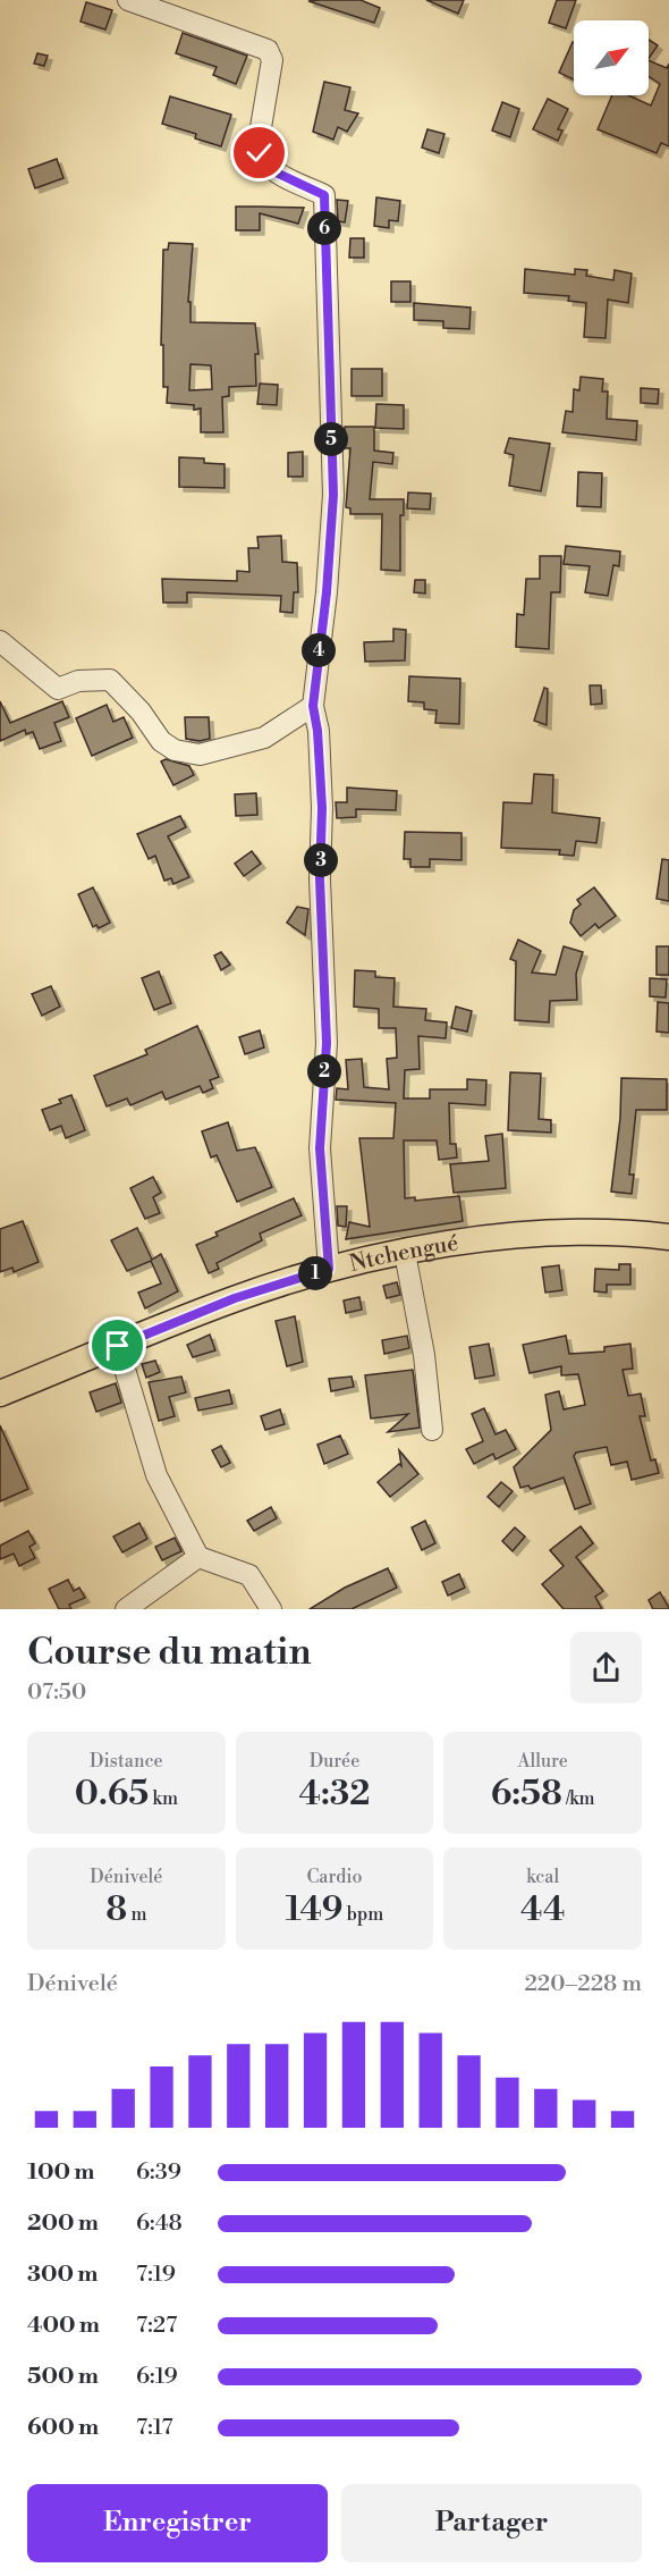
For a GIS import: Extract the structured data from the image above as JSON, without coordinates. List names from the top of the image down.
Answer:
{
  "streets": {
    "main road": ["Ntchengué"]
  },
  "north": "top right",
  "page": {
    "pins": [
      "6",
      "5",
      "4",
      "3",
      "2",
      "1"
    ],
    "heading": ["Course du matin", "07:50"],
    "stats": [
      ["Distance", "0.65 km"],
      ["Durée", "4:32"],
      ["Allure", "6:58 /km"],
      ["Dénivelé", "8 m"],
      ["Cardio", "149 bpm"],
      ["kcal", "44"]
    ],
    "chart": ["Dénivelé", "220–228 m"],
    "list": [
      {
        "name": "100 m",
        "note": "6:39"
      },
      {
        "name": "200 m",
        "note": "6:48"
      },
      {
        "name": "300 m",
        "note": "7:19"
      },
      {
        "name": "400 m",
        "note": "7:27"
      },
      {
        "name": "500 m",
        "note": "6:19"
      },
      {
        "name": "600 m",
        "note": "7:17"
      }
    ],
    "buttons": ["Enregistrer", "Partager"]
  }
}
